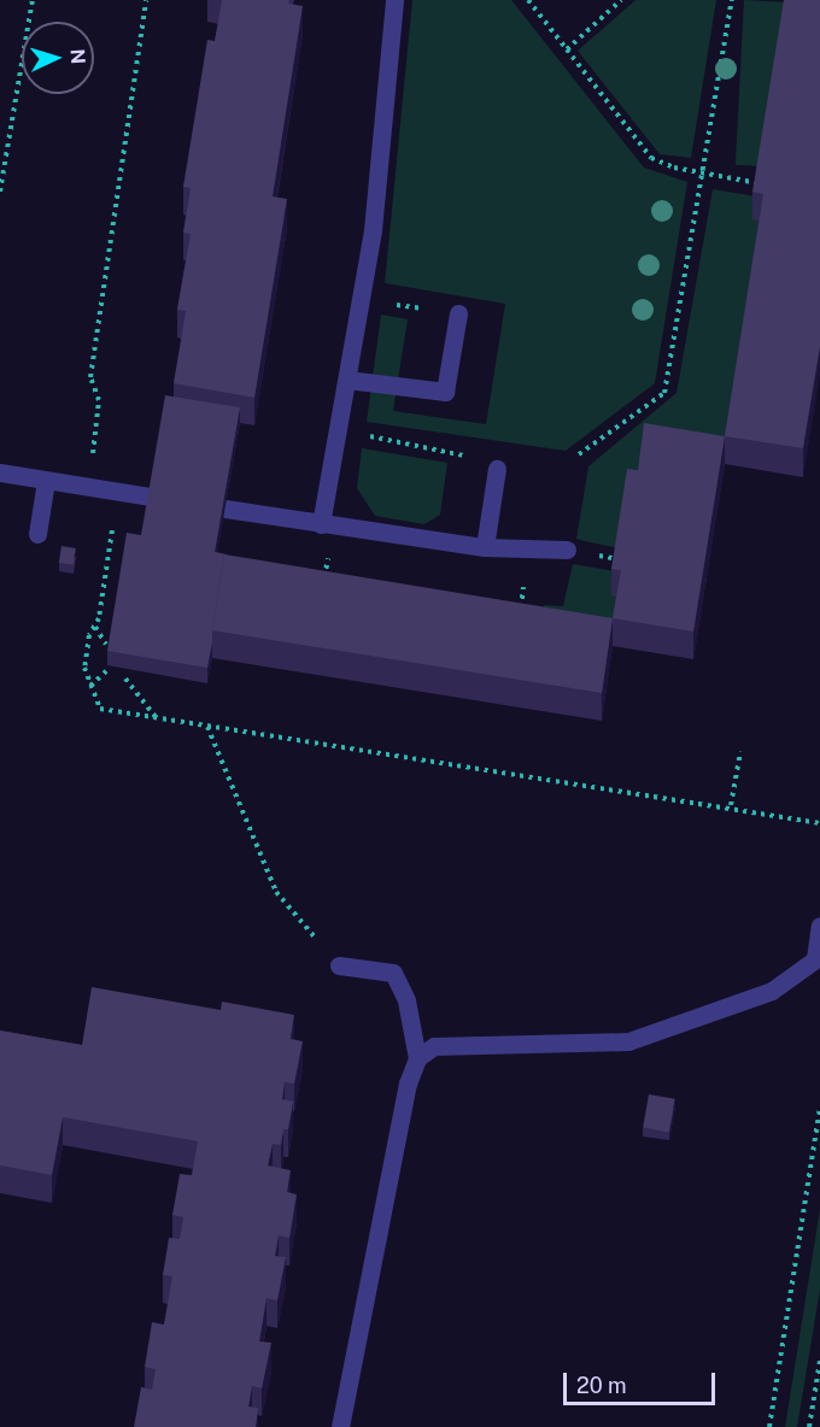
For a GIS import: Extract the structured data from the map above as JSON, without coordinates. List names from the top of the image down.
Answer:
{
  "scale_bar": "20 m",
  "north": "right"
}
